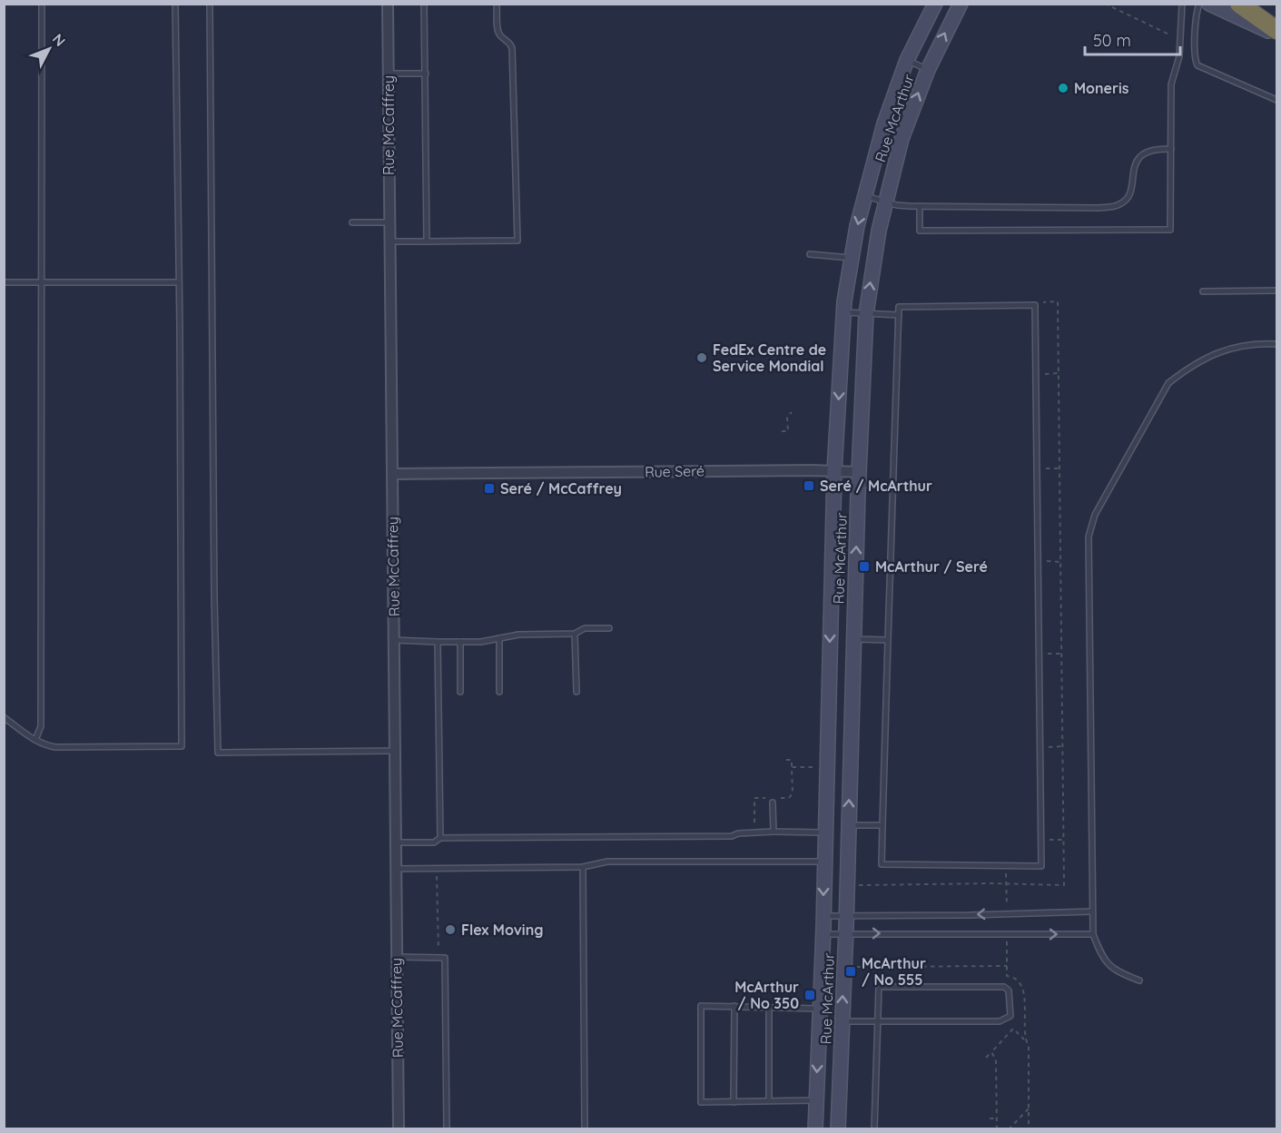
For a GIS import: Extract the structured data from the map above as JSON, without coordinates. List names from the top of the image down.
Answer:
{
  "streets": {
    "street": ["Rue McArthur", "Rue McCaffrey", "Rue Seré"]
  },
  "crossings": [
    ["Rue McArthur", "Rue Seré"],
    ["Rue McCaffrey", "Rue Seré"]
  ],
  "places": {
    "other": ["Moneris", "FedEx Centre de Service Mondial", "Flex Moving"],
    "transit": [
      "Seré / McArthur",
      "Seré / McCaffrey",
      "McArthur / Seré",
      "McArthur / No 555",
      "McArthur / No 350"
    ]
  },
  "scale_bar": "50 m",
  "north": "top right"
}
